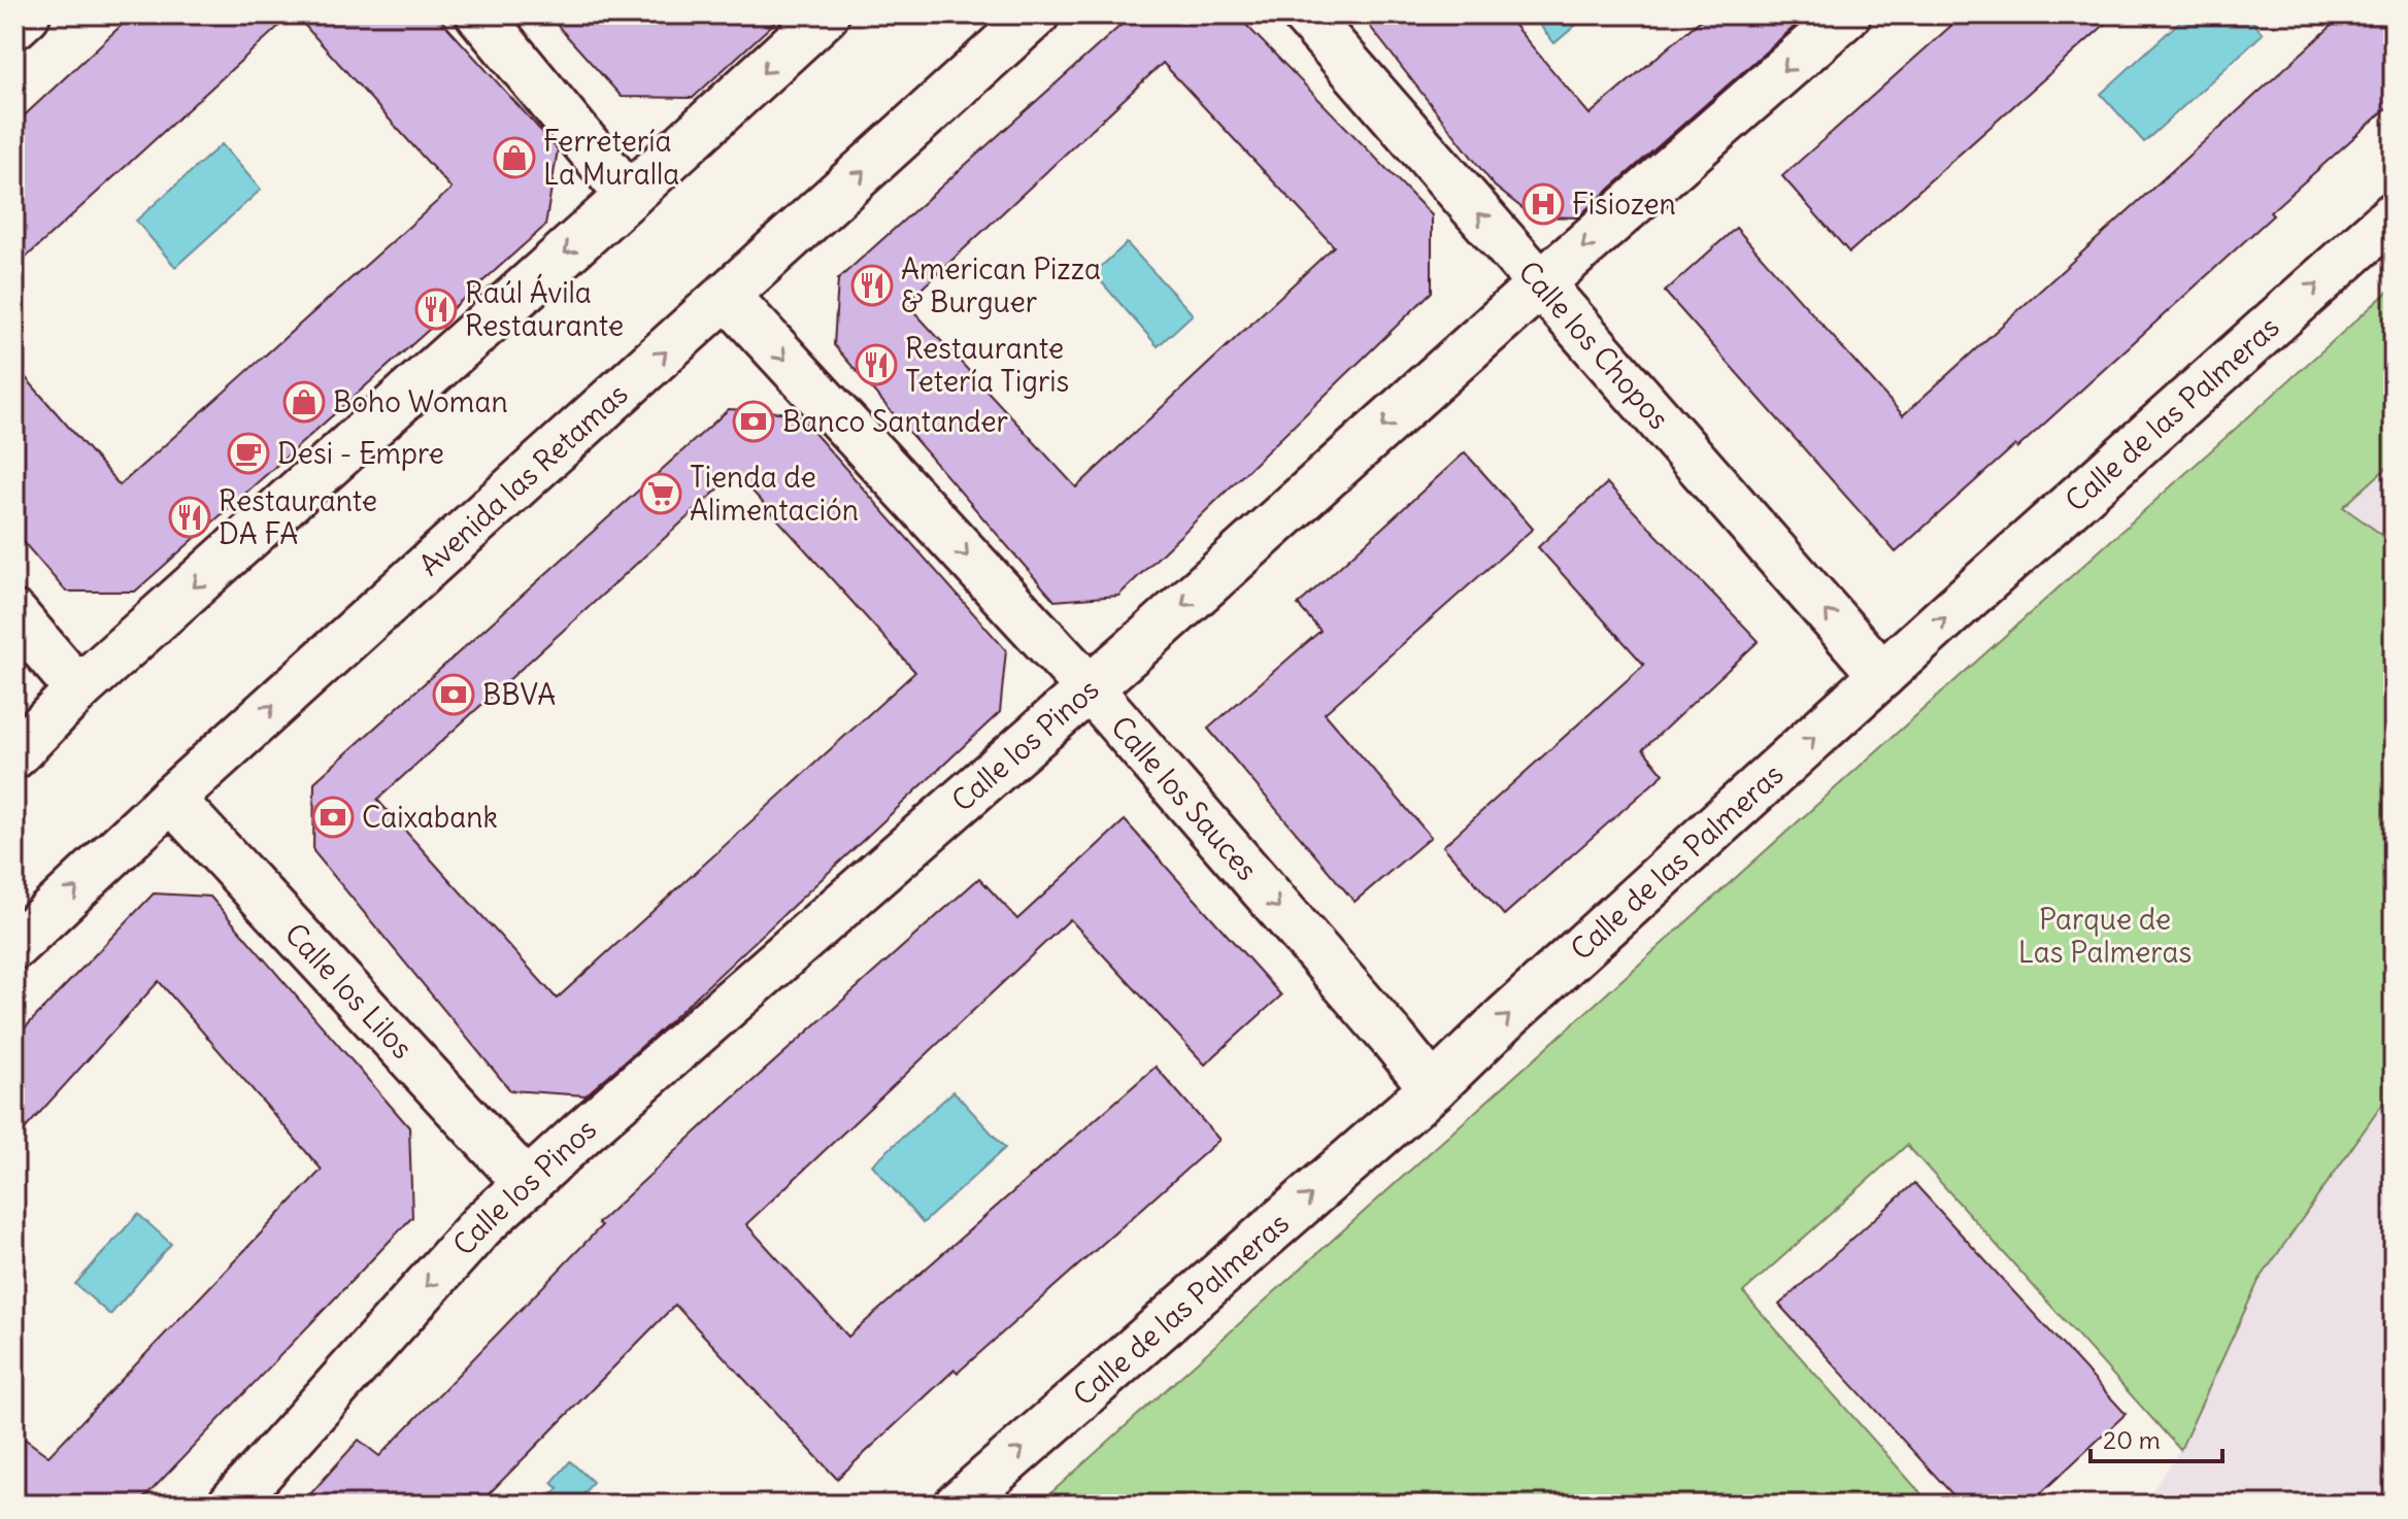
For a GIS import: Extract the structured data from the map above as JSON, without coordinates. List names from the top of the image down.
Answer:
{
  "streets": {
    "street": [
      "Calle los Chopos",
      "Calle de las Palmeras",
      "Avenida las Retamas",
      "Calle los Pinos",
      "Calle los Sauces",
      "Calle los Lilos"
    ]
  },
  "crossings": [
    ["Calle los Chopos", "Calle de las Palmeras"],
    ["Calle los Chopos", "Calle los Pinos"],
    ["Calle de las Palmeras", "Calle los Sauces"],
    ["Avenida las Retamas", "Calle los Sauces"],
    ["Avenida las Retamas", "Calle los Lilos"],
    ["Calle los Pinos", "Calle los Sauces"],
    ["Calle los Pinos", "Calle los Lilos"]
  ],
  "one_way": [
    "Calle los Chopos",
    "Calle de las Palmeras",
    "Calle los Pinos",
    "Calle los Sauces"
  ],
  "parks": ["Parque de Las Palmeras"],
  "places": {
    "shop": ["Ferretería La Muralla", "Boho Woman"],
    "hospital": ["Fisiozen"],
    "restaurant": [
      "American Pizza & Burguer",
      "Raúl Ávila Restaurante",
      "Restaurante Tetería Tigris",
      "Restaurante DA FA"
    ],
    "bank": ["Banco Santander", "BBVA", "Caixabank"],
    "cafe": ["Desi - Empre"],
    "supermarket": ["Tienda de Alimentación"]
  },
  "scale_bar": "20 m"
}
